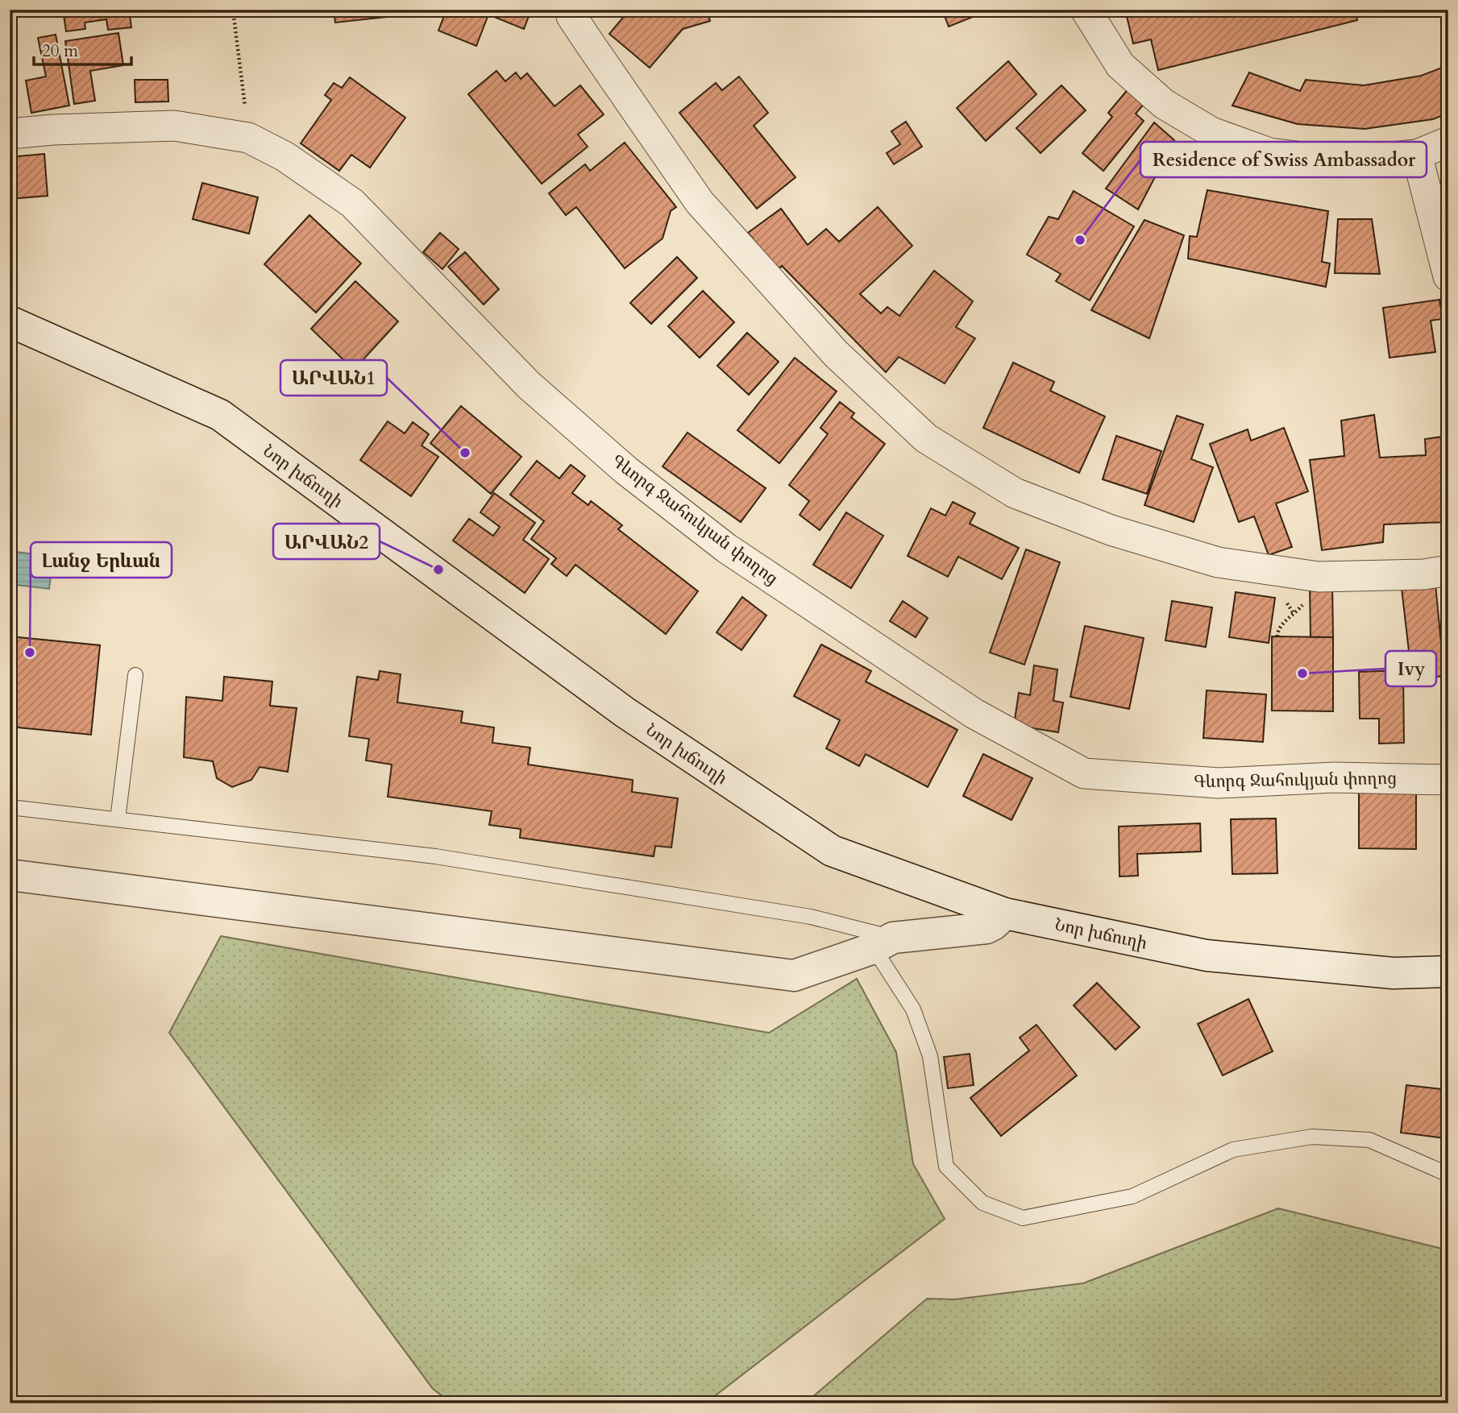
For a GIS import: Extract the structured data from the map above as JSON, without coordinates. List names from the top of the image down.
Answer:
{
  "streets": {
    "main road": ["Նոր խճուղի"],
    "street": ["Գևորգ Ջահուկյան փողոց"]
  },
  "places": [
    "Residence of Swiss Ambassador",
    "ԱՐՎԱՆ1",
    "ԱՐՎԱՆ2",
    "Լանջ Երևան",
    "Ivy"
  ],
  "scale_bar": "20 m"
}
